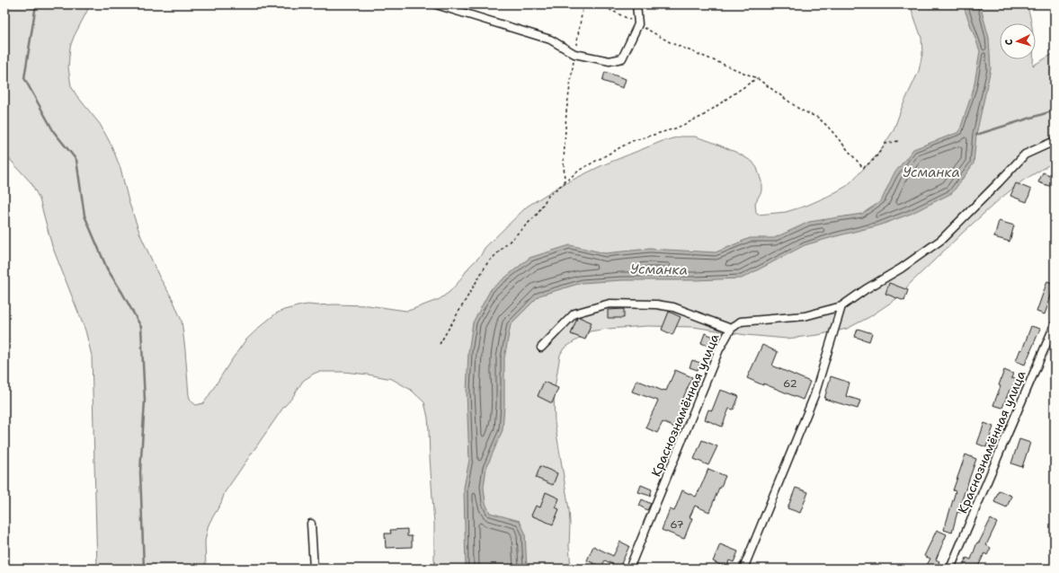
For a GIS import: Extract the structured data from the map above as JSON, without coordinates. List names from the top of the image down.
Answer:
{
  "streets": {
    "street": ["Краснознамённая улица"]
  },
  "water": ["Усманка"],
  "house_numbers": ["62", "67"],
  "north": "left"
}
